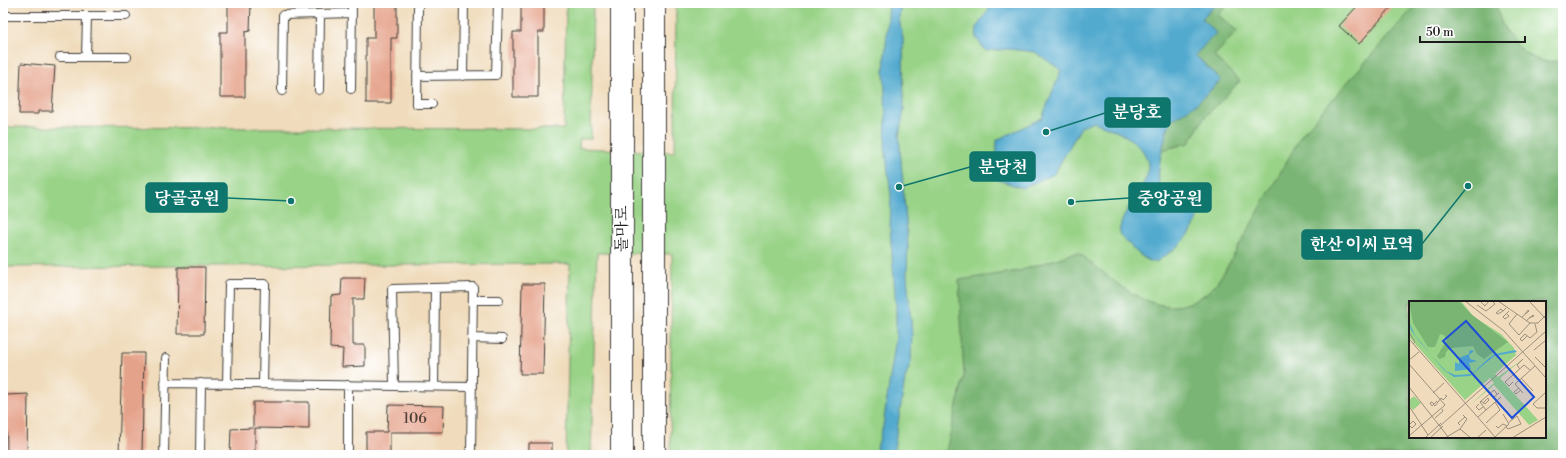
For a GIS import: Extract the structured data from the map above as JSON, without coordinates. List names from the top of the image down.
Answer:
{
  "streets": {
    "main road": ["돌마로"]
  },
  "places": [
    "분당호",
    "한산 이씨 묘역",
    "분당천",
    "당골공원",
    "중앙공원"
  ],
  "house_numbers": ["106"],
  "scale_bar": "50 m"
}
